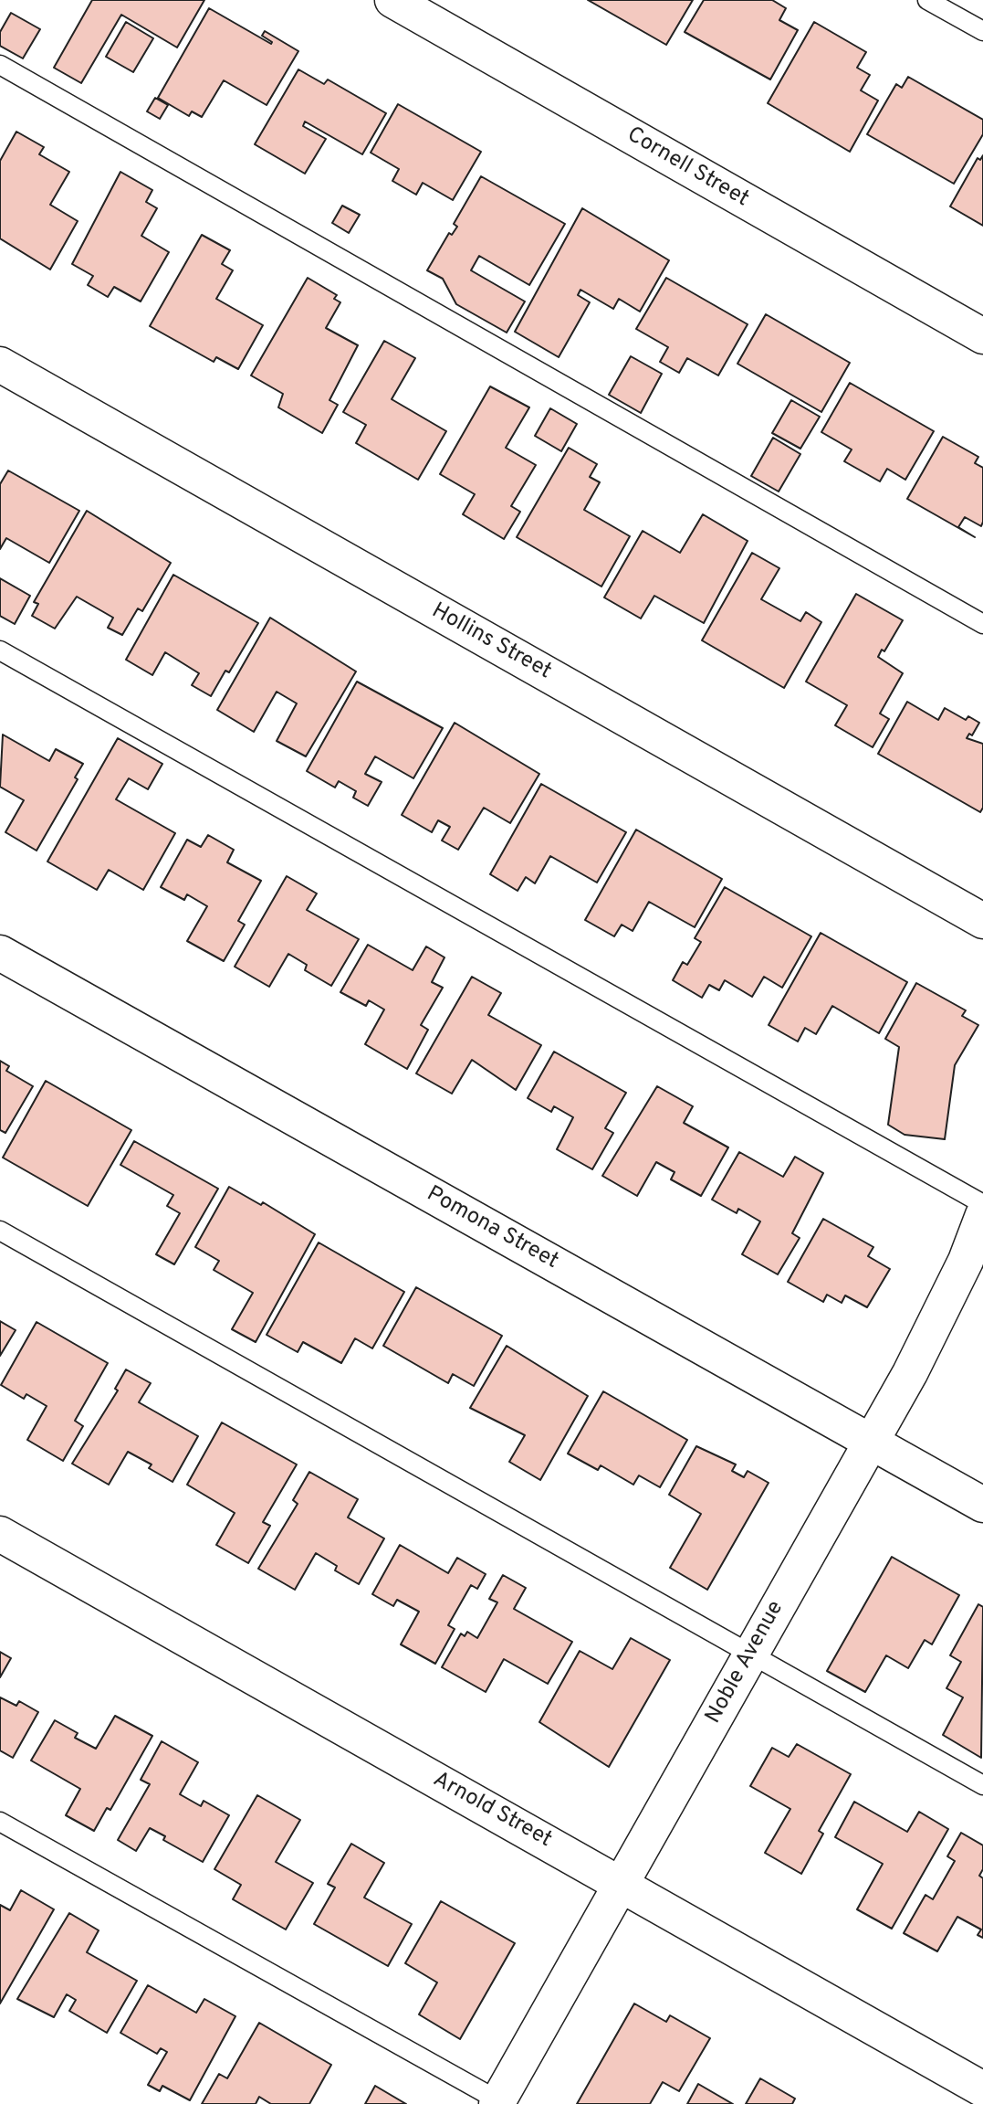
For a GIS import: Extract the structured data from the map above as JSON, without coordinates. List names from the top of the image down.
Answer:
{
  "streets": {
    "street": [
      "Cornell Street",
      "Hollins Street",
      "Pomona Street",
      "Noble Avenue",
      "Arnold Street"
    ]
  },
  "crossings": [
    ["Pomona Street", "Noble Avenue"],
    ["Noble Avenue", "Arnold Street"]
  ]
}
